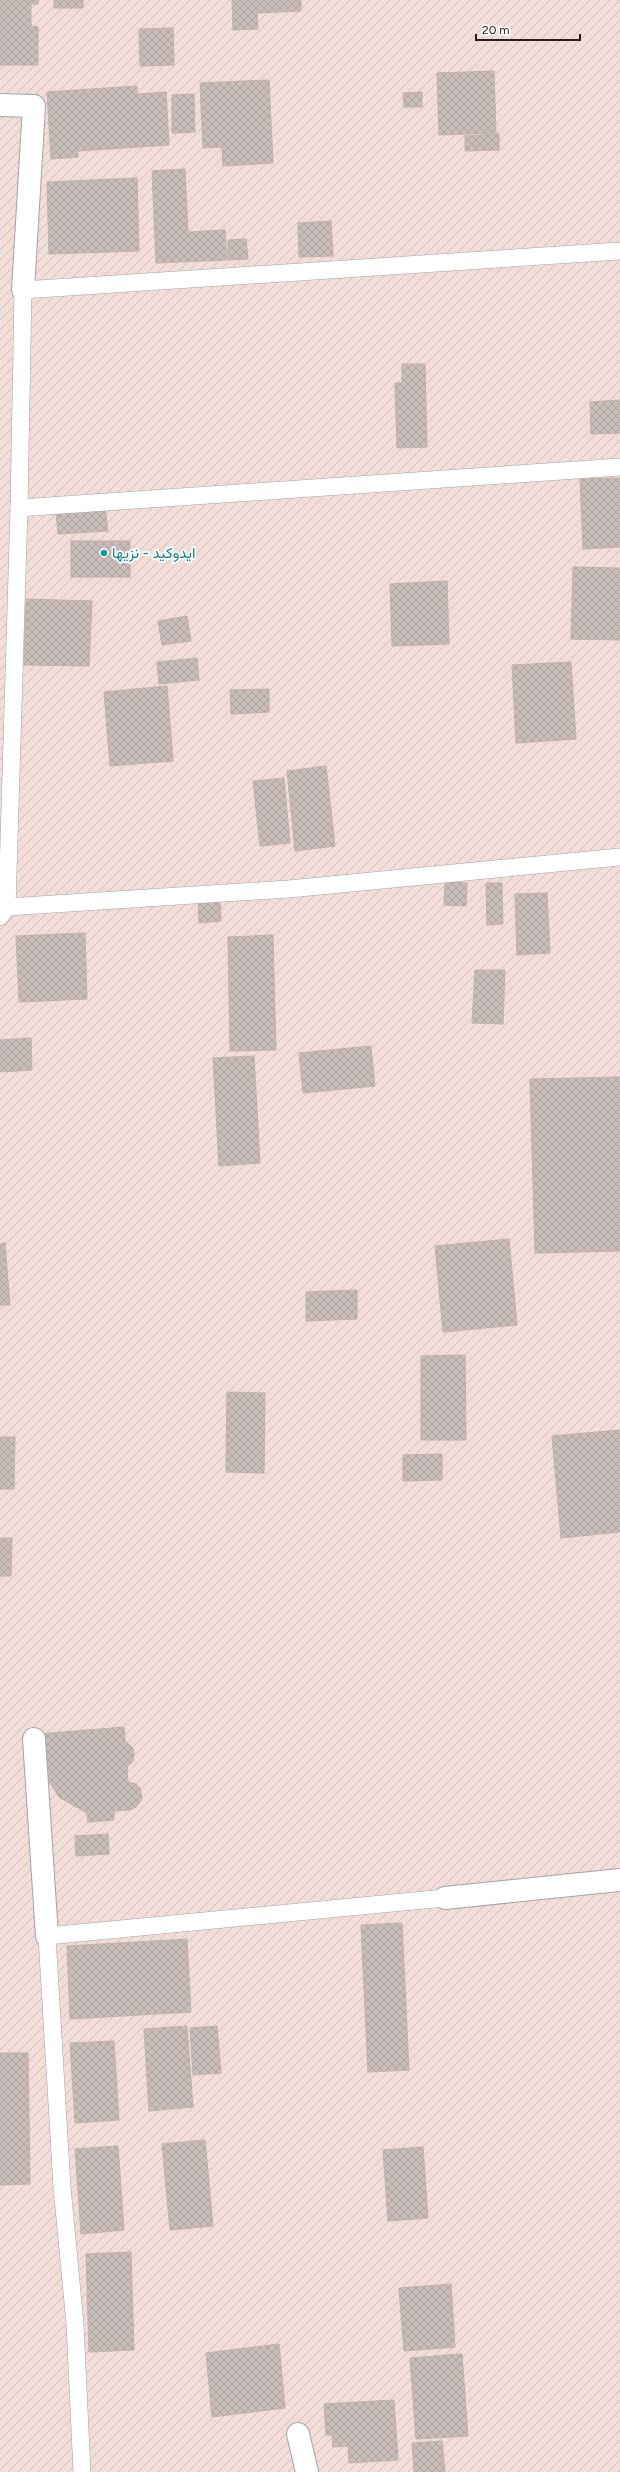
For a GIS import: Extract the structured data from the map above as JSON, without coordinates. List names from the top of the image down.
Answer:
{
  "places": ["ايدوكيد - نزيها"],
  "scale_bar": "20 m"
}
